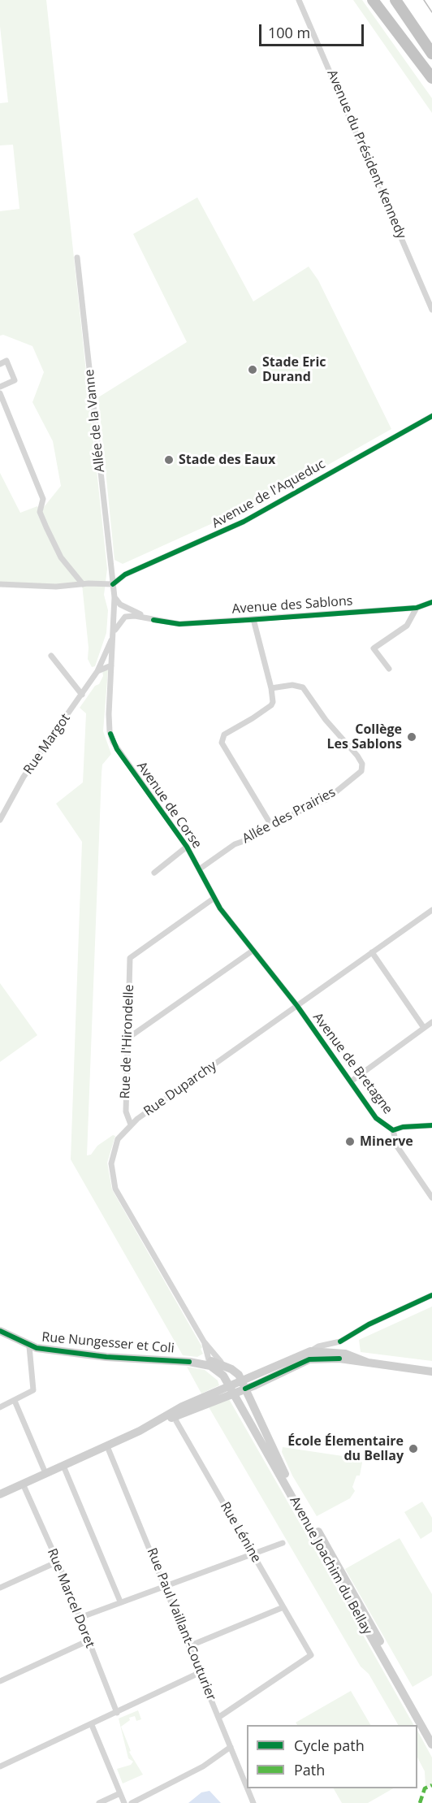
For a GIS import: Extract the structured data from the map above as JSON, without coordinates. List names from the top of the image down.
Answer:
{
  "streets": {
    "street": [
      "Avenue du Président Kennedy",
      "Allée de la Vanne",
      "Avenue de l'Aqueduc",
      "Avenue des Sablons",
      "Rue Margot",
      "Avenue de Corse",
      "Allée des Prairies",
      "Rue de l'Hirondelle",
      "Avenue de Bretagne",
      "Rue Duparchy",
      "Rue Nungesser et Coli",
      "Rue Lénine",
      "Avenue Joachim du Bellay",
      "Rue Marcel Doret",
      "Rue Paul Vaillant-Couturier"
    ]
  },
  "crossings": [
    ["Allée de la Vanne", "Avenue de l'Aqueduc"],
    ["Allée de la Vanne", "Avenue de Corse"],
    ["Avenue de l'Aqueduc", "Avenue de Corse"],
    ["Avenue des Sablons", "Avenue de Corse"],
    ["Rue Margot", "Avenue de Corse"],
    ["Avenue de Corse", "Allée des Prairies"],
    ["Avenue de Corse", "Rue de l'Hirondelle"],
    ["Avenue de Corse", "Avenue de Bretagne"],
    ["Avenue de Corse", "Rue Duparchy"],
    ["Rue de l'Hirondelle", "Rue Duparchy"],
    ["Avenue de Bretagne", "Rue Duparchy"],
    ["Rue Duparchy", "Rue Nungesser et Coli"],
    ["Rue Duparchy", "Avenue Joachim du Bellay"],
    ["Rue Lénine", "Rue Paul Vaillant-Couturier"]
  ],
  "places": [
    "Stade Eric Durand",
    "Stade des Eaux",
    "Collège Les Sablons",
    "Minerve",
    "École Élementaire du Bellay"
  ],
  "legend": ["Cycle path", "Path"],
  "scale_bar": "100 m"
}
